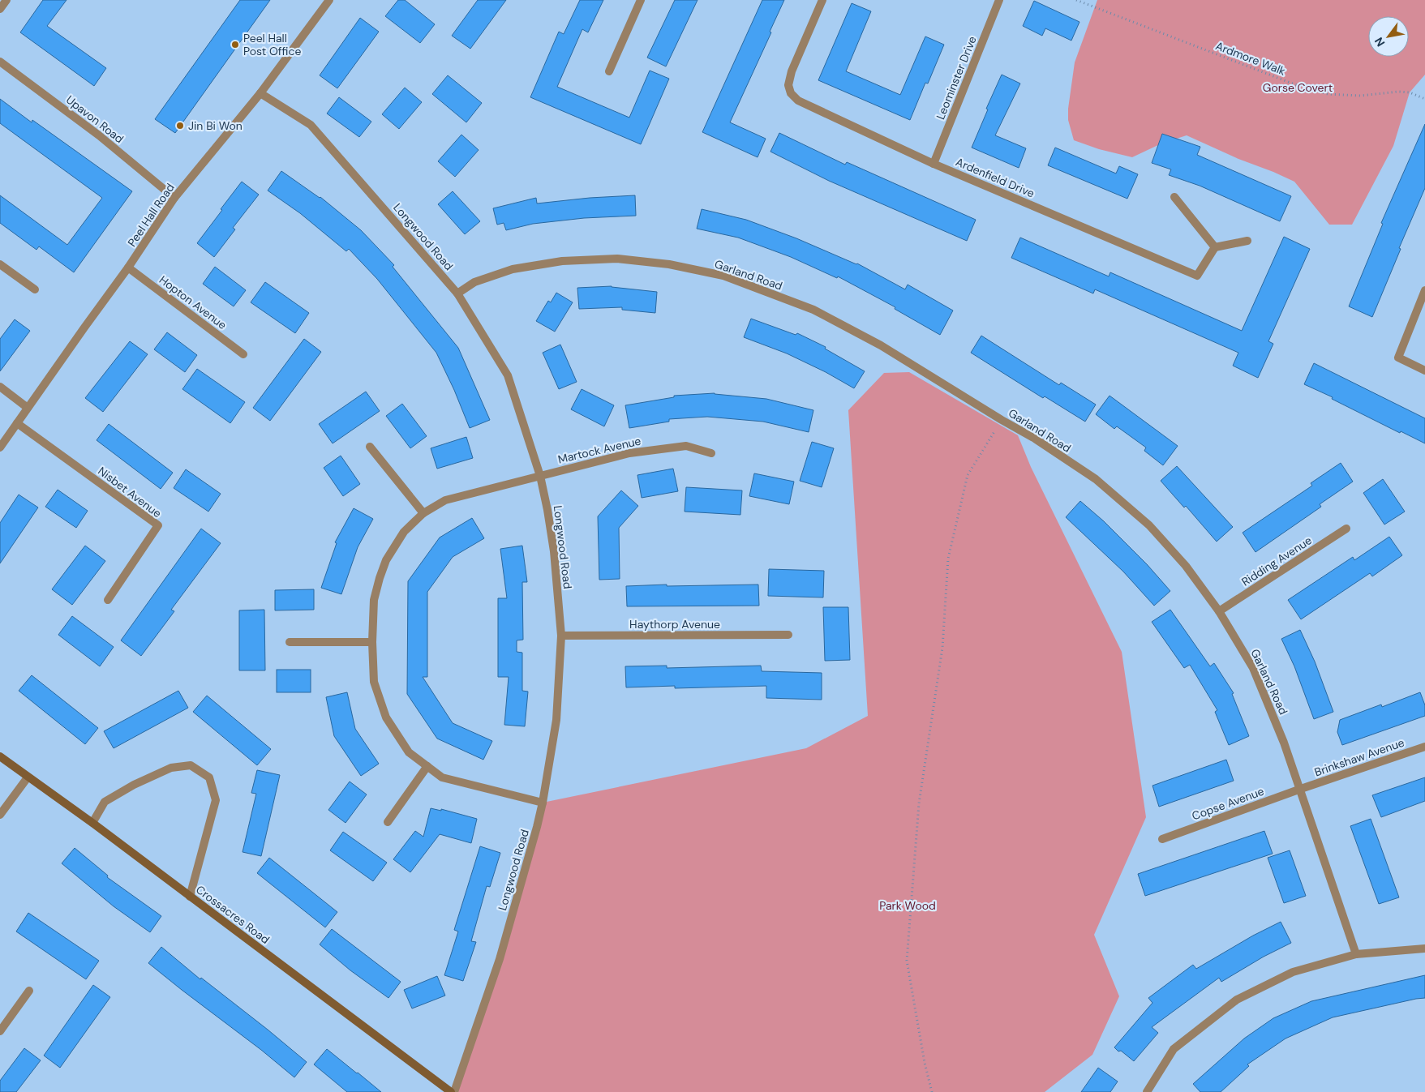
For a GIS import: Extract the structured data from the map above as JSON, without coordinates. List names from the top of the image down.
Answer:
{
  "streets": {
    "street": [
      "Leominster Drive",
      "Upavon Road",
      "Ardenfield Drive",
      "Peel Hall Road",
      "Longwood Road",
      "Garland Road",
      "Hopton Avenue",
      "Martock Avenue",
      "Nisbet Avenue",
      "Ridding Avenue",
      "Haythorp Avenue",
      "Brinkshaw Avenue",
      "Copse Avenue",
      "Crossacres Road"
    ],
    "path": ["Ardmore Walk"]
  },
  "crossings": [
    ["Leominster Drive", "Ardenfield Drive"],
    ["Upavon Road", "Peel Hall Road"],
    ["Peel Hall Road", "Longwood Road"],
    ["Peel Hall Road", "Hopton Avenue"],
    ["Peel Hall Road", "Nisbet Avenue"],
    ["Longwood Road", "Garland Road"],
    ["Longwood Road", "Martock Avenue"],
    ["Longwood Road", "Haythorp Avenue"],
    ["Garland Road", "Ridding Avenue"],
    ["Garland Road", "Brinkshaw Avenue"],
    ["Garland Road", "Copse Avenue"],
    ["Brinkshaw Avenue", "Copse Avenue"]
  ],
  "parks": ["Gorse Covert", "Park Wood"],
  "places": ["Peel Hall Post Office", "Jin Bi Won"],
  "north": "bottom left"
}
